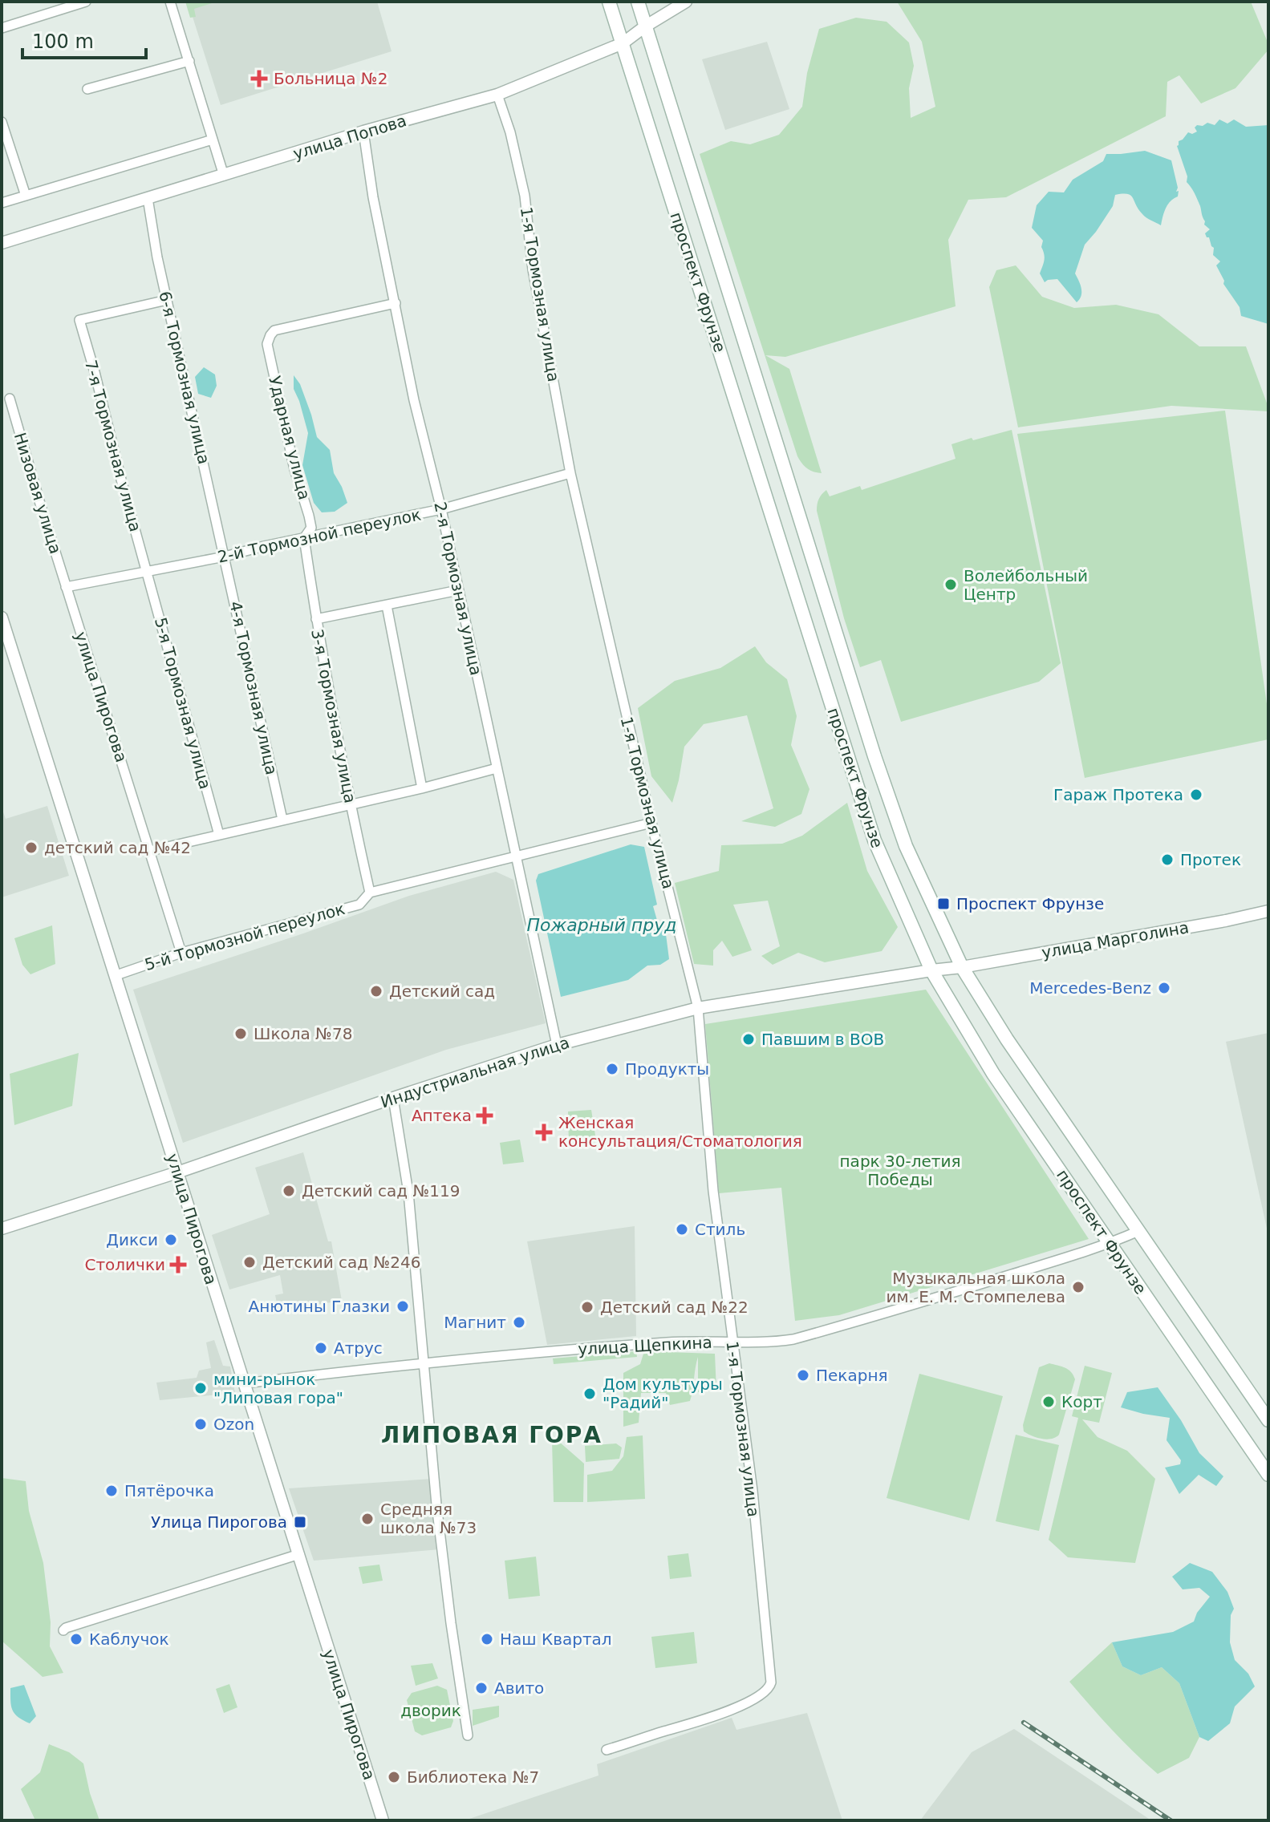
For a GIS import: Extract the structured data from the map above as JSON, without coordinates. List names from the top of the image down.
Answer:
{
  "streets": {
    "main road": ["проспект Фрунзе"],
    "street": [
      "улица Попова",
      "1-я Тормозная улица",
      "6-я Тормозная улица",
      "Ударная улица",
      "7-я Тормозная улица",
      "Низовая улица",
      "2-й Тормозной переулок",
      "2-я Тормозная улица",
      "4-я Тормозная улица",
      "улица Пирогова",
      "5-я Тормозная улица",
      "3-я Тормозная улица",
      "5-й Тормозной переулок",
      "улица Марголина",
      "Индустриальная улица",
      "улица Щепкина"
    ]
  },
  "crossings": [
    ["улица Попова", "проспект Фрунзе"],
    ["улица Попова", "1-я Тормозная улица"],
    ["улица Попова", "6-я Тормозная улица"],
    ["улица Попова", "2-я Тормозная улица"],
    ["проспект Фрунзе", "улица Марголина"],
    ["проспект Фрунзе", "Индустриальная улица"],
    ["проспект Фрунзе", "улица Щепкина"],
    ["1-я Тормозная улица", "2-й Тормозной переулок"],
    ["1-я Тормозная улица", "5-й Тормозной переулок"],
    ["1-я Тормозная улица", "Индустриальная улица"],
    ["1-я Тормозная улица", "улица Щепкина"],
    ["6-я Тормозная улица", "7-я Тормозная улица"],
    ["6-я Тормозная улица", "2-й Тормозной переулок"],
    ["6-я Тормозная улица", "4-я Тормозная улица"],
    ["Ударная улица", "2-й Тормозной переулок"],
    ["Ударная улица", "2-я Тормозная улица"],
    ["Ударная улица", "3-я Тормозная улица"],
    ["7-я Тормозная улица", "2-й Тормозной переулок"],
    ["7-я Тормозная улица", "5-я Тормозная улица"],
    ["Низовая улица", "2-й Тормозной переулок"],
    ["Низовая улица", "улица Пирогова"],
    ["2-й Тормозной переулок", "2-я Тормозная улица"],
    ["2-й Тормозной переулок", "4-я Тормозная улица"],
    ["2-й Тормозной переулок", "улица Пирогова"],
    ["2-й Тормозной переулок", "5-я Тормозная улица"],
    ["2-й Тормозной переулок", "3-я Тормозная улица"],
    ["2-я Тормозная улица", "5-й Тормозной переулок"],
    ["2-я Тормозная улица", "Индустриальная улица"],
    ["улица Пирогова", "5-й Тормозной переулок"],
    ["улица Пирогова", "Индустриальная улица"],
    ["улица Пирогова", "улица Щепкина"],
    ["3-я Тормозная улица", "5-й Тормозной переулок"],
    ["улица Марголина", "Индустриальная улица"]
  ],
  "districts": ["ЛИПОВАЯ ГОРА"],
  "water": ["Пожарный пруд"],
  "parks": ["парк 30-летия Победы", "дворик"],
  "places": {
    "health": [
      "Больница №2",
      "Аптека",
      "Женская консультация/Стоматология",
      "Столички"
    ],
    "other": [
      "Волейбольный Центр",
      "Гараж Протека",
      "детский сад №42",
      "Протек",
      "Mercedes-Benz",
      "Детский сад",
      "Школа №78",
      "Павшим в ВОВ",
      "Продукты",
      "Детский сад №119",
      "Стиль",
      "Дикси",
      "Детский сад №246",
      "Музыкальная школа им. Е. М. Стомпелева",
      "Анютины Глазки",
      "Детский сад №22",
      "Магнит",
      "Атрус",
      "Пекарня",
      "мини-рынок \"Липовая гора\"",
      "Дом культуры \"Радий\"",
      "Корт",
      "Ozon",
      "Пятёрочка",
      "Средняя школа №73",
      "Каблучок",
      "Наш Квартал",
      "Авито",
      "Библиотека №7"
    ],
    "transit": ["Проспект Фрунзе", "Улица Пирогова"]
  },
  "scale_bar": "100 m"
}
